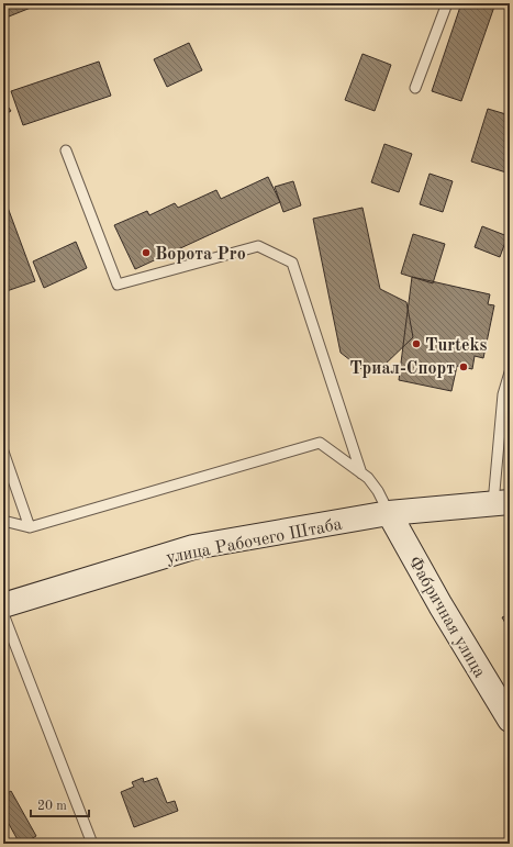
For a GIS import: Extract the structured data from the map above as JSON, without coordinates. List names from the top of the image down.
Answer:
{
  "streets": {
    "main road": ["улица Рабочего Штаба", "Фабричная улица"]
  },
  "crossings": [
    ["улица Рабочего Штаба", "Фабричная улица"]
  ],
  "places": ["Ворота Pro", "Turteks", "Триал-Спорт"],
  "scale_bar": "20 m"
}
